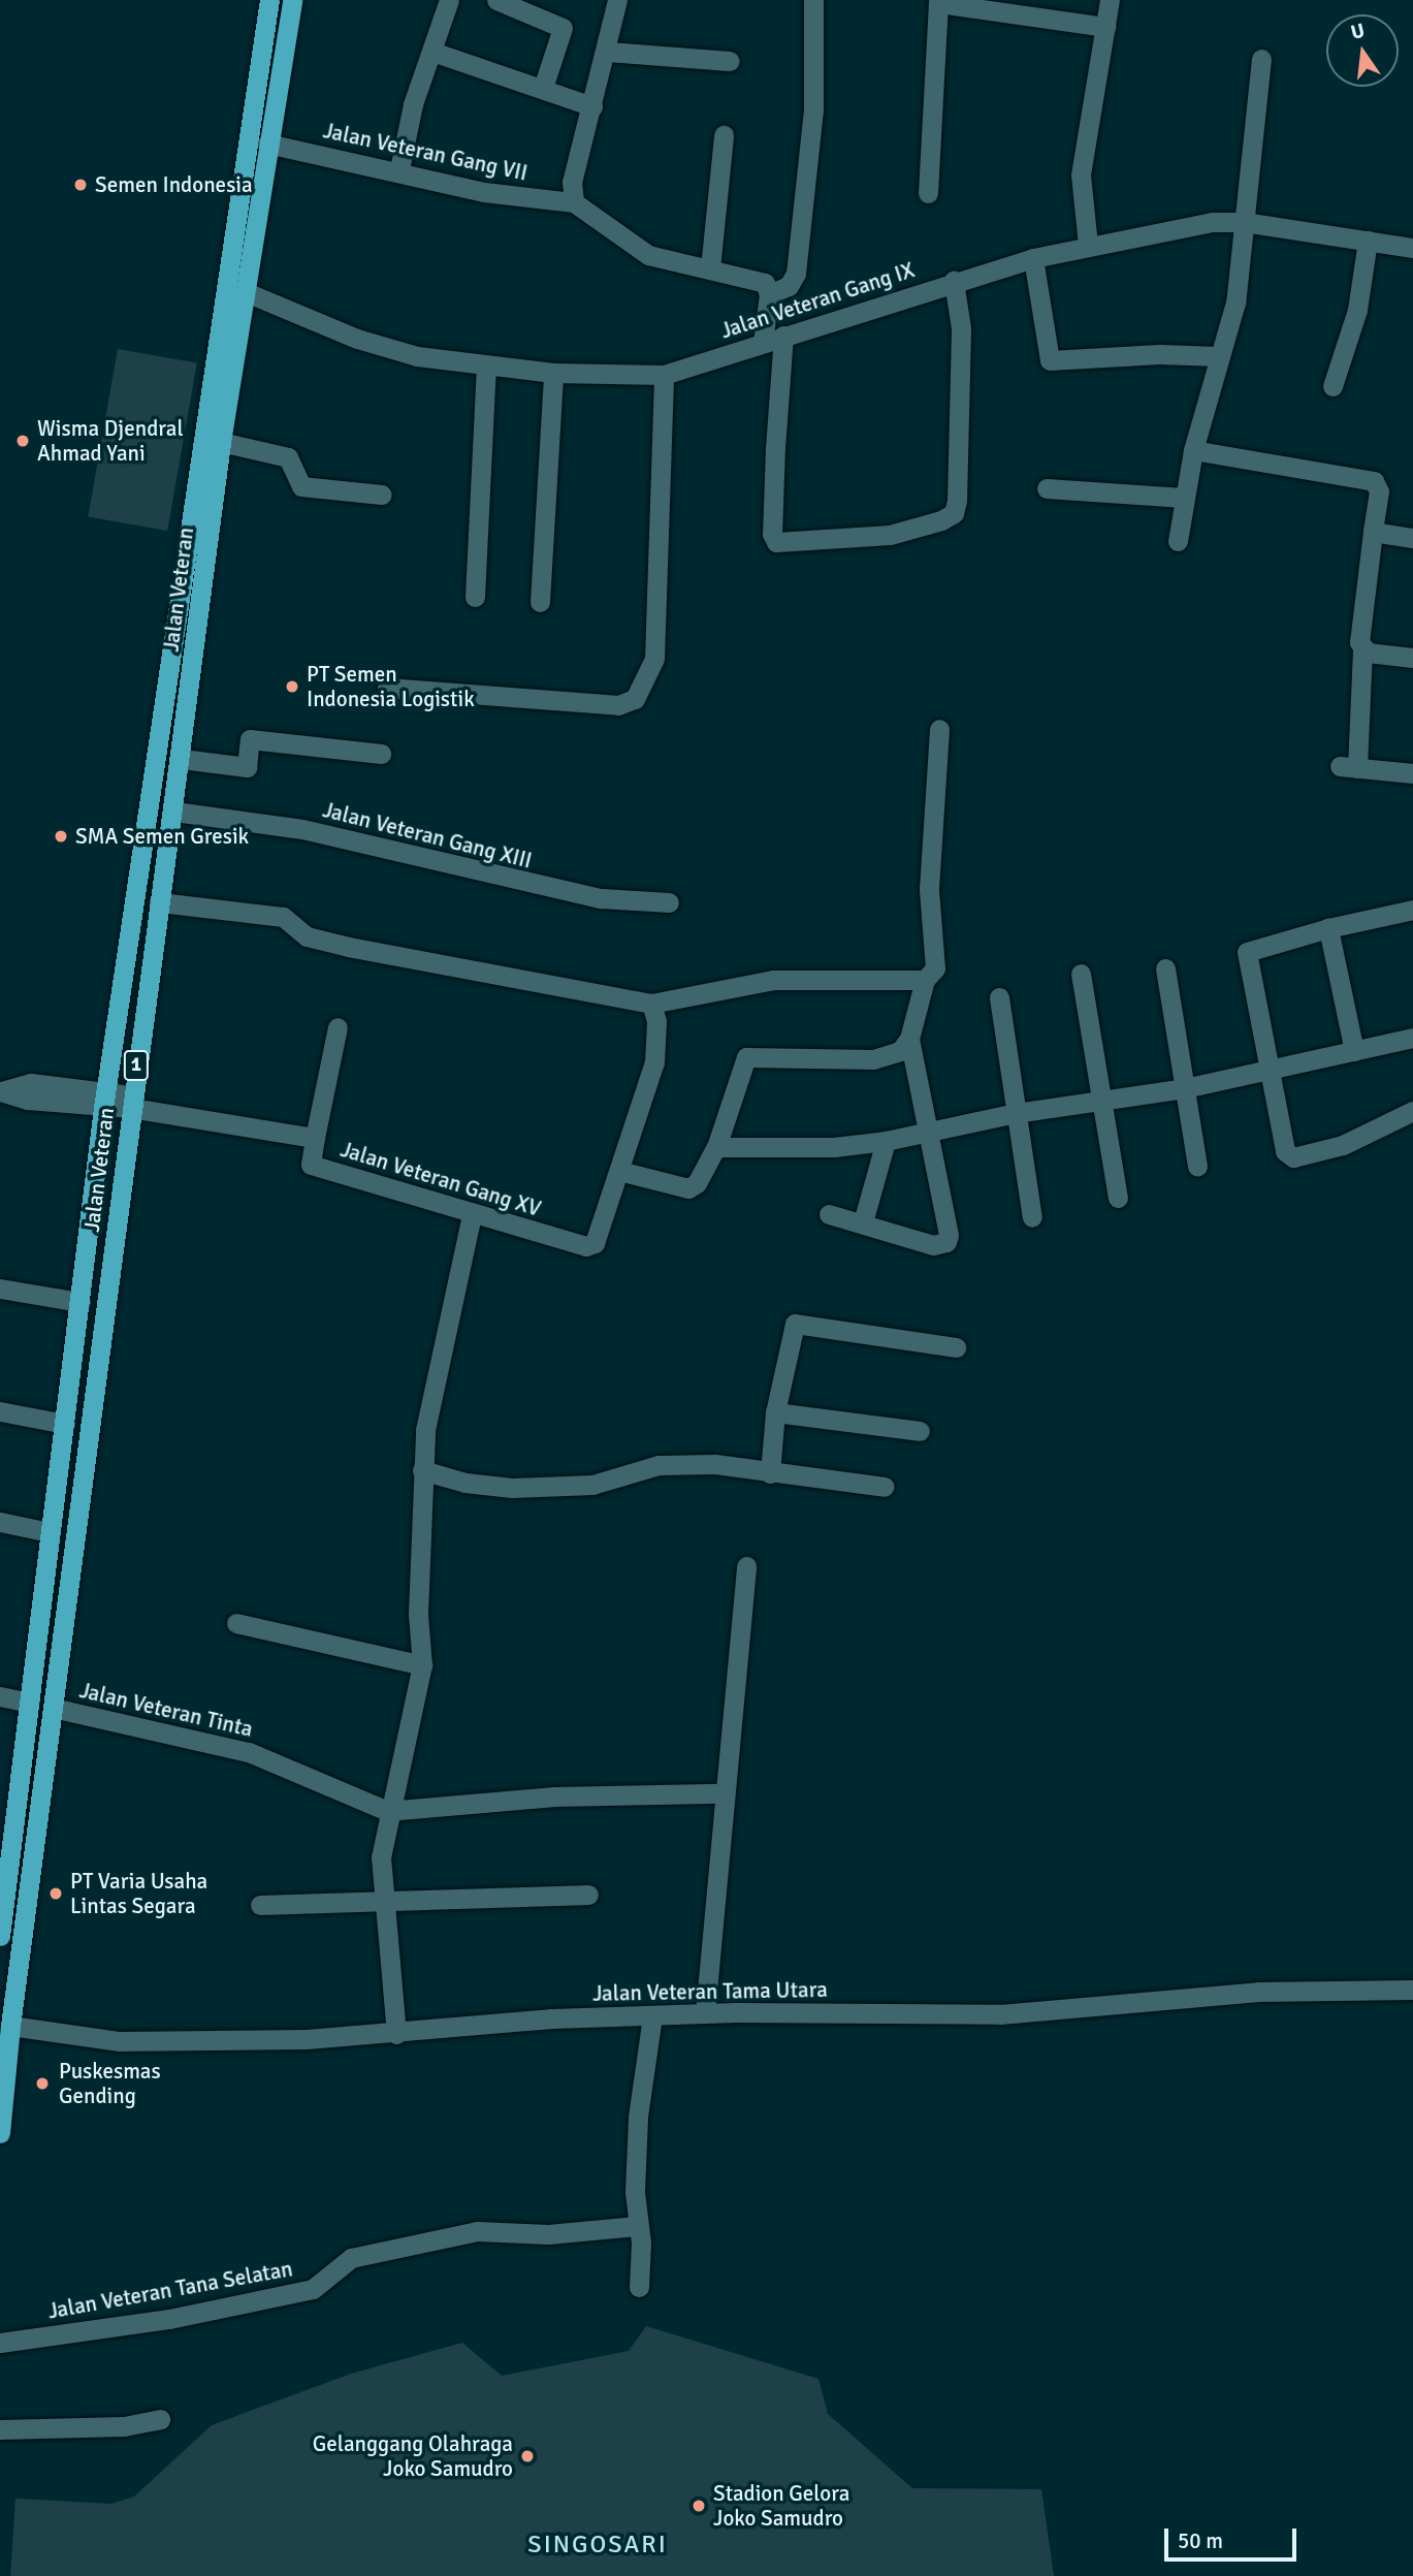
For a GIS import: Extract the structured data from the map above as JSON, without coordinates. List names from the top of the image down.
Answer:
{
  "streets": {
    "highway": ["Jalan Veteran", "1"],
    "street": [
      "Jalan Veteran Gang VII",
      "Jalan Veteran Gang IX",
      "Jalan Veteran Gang XIII",
      "Jalan Veteran Gang XV",
      "Jalan Veteran Tinta",
      "Jalan Veteran Tama Utara",
      "Jalan Veteran Tana Selatan"
    ]
  },
  "crossings": [
    ["Jalan Veteran Gang VII", "Jalan Veteran"],
    ["Jalan Veteran Gang IX", "Jalan Veteran"],
    ["Jalan Veteran", "Jalan Veteran Gang XIII"],
    ["Jalan Veteran", "Jalan Veteran Gang XV"],
    ["Jalan Veteran", "Jalan Veteran Tinta"],
    ["Jalan Veteran", "Jalan Veteran Tama Utara"]
  ],
  "districts": ["SINGOSARI"],
  "places": [
    "Semen Indonesia",
    "Wisma Djendral Ahmad Yani",
    "PT Semen Indonesia Logistik",
    "SMA Semen Gresik",
    "PT Varia Usaha Lintas Segara",
    "Puskesmas Gending",
    "Gelanggang Olahraga Joko Samudro",
    "Stadion Gelora Joko Samudro"
  ],
  "scale_bar": "50 m",
  "north": "top"
}
